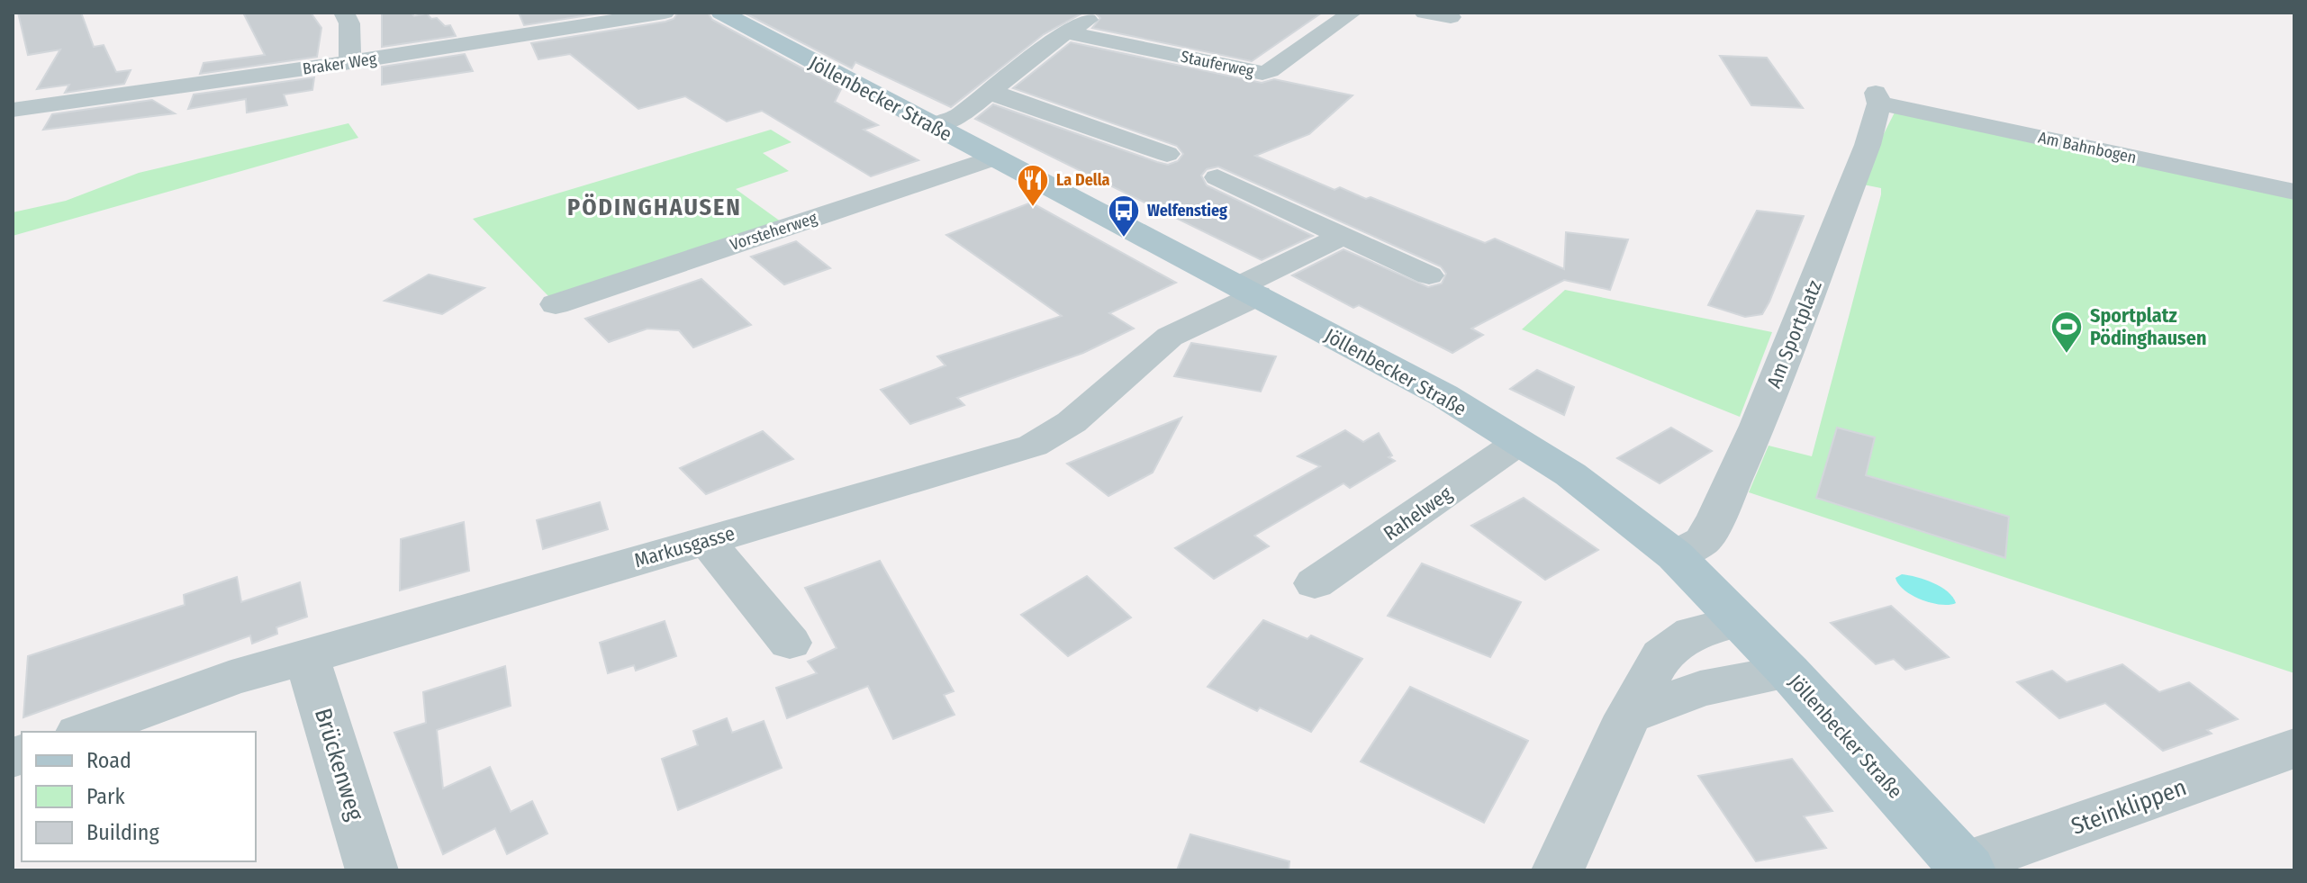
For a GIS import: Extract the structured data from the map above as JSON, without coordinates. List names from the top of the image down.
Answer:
{
  "streets": {
    "main road": ["Jöllenbecker Straße"],
    "street": [
      "Braker Weg",
      "Stauferweg",
      "Am Bahnbogen",
      "Vorsteherweg",
      "Am Sportplatz",
      "Rahelweg",
      "Markusgasse",
      "Brückenweg",
      "Steinklippen"
    ]
  },
  "crossings": [
    ["Jöllenbecker Straße", "Vorsteherweg"],
    ["Jöllenbecker Straße", "Am Sportplatz"],
    ["Jöllenbecker Straße", "Rahelweg"],
    ["Jöllenbecker Straße", "Markusgasse"],
    ["Jöllenbecker Straße", "Steinklippen"],
    ["Am Bahnbogen", "Am Sportplatz"],
    ["Markusgasse", "Brückenweg"]
  ],
  "districts": ["PÖDINGHAUSEN"],
  "places": {
    "restaurant": ["La Della"],
    "bus stop": ["Welfenstieg"],
    "sports": ["Sportplatz Pödinghausen"]
  },
  "legend": ["Road", "Park", "Building"]
}
